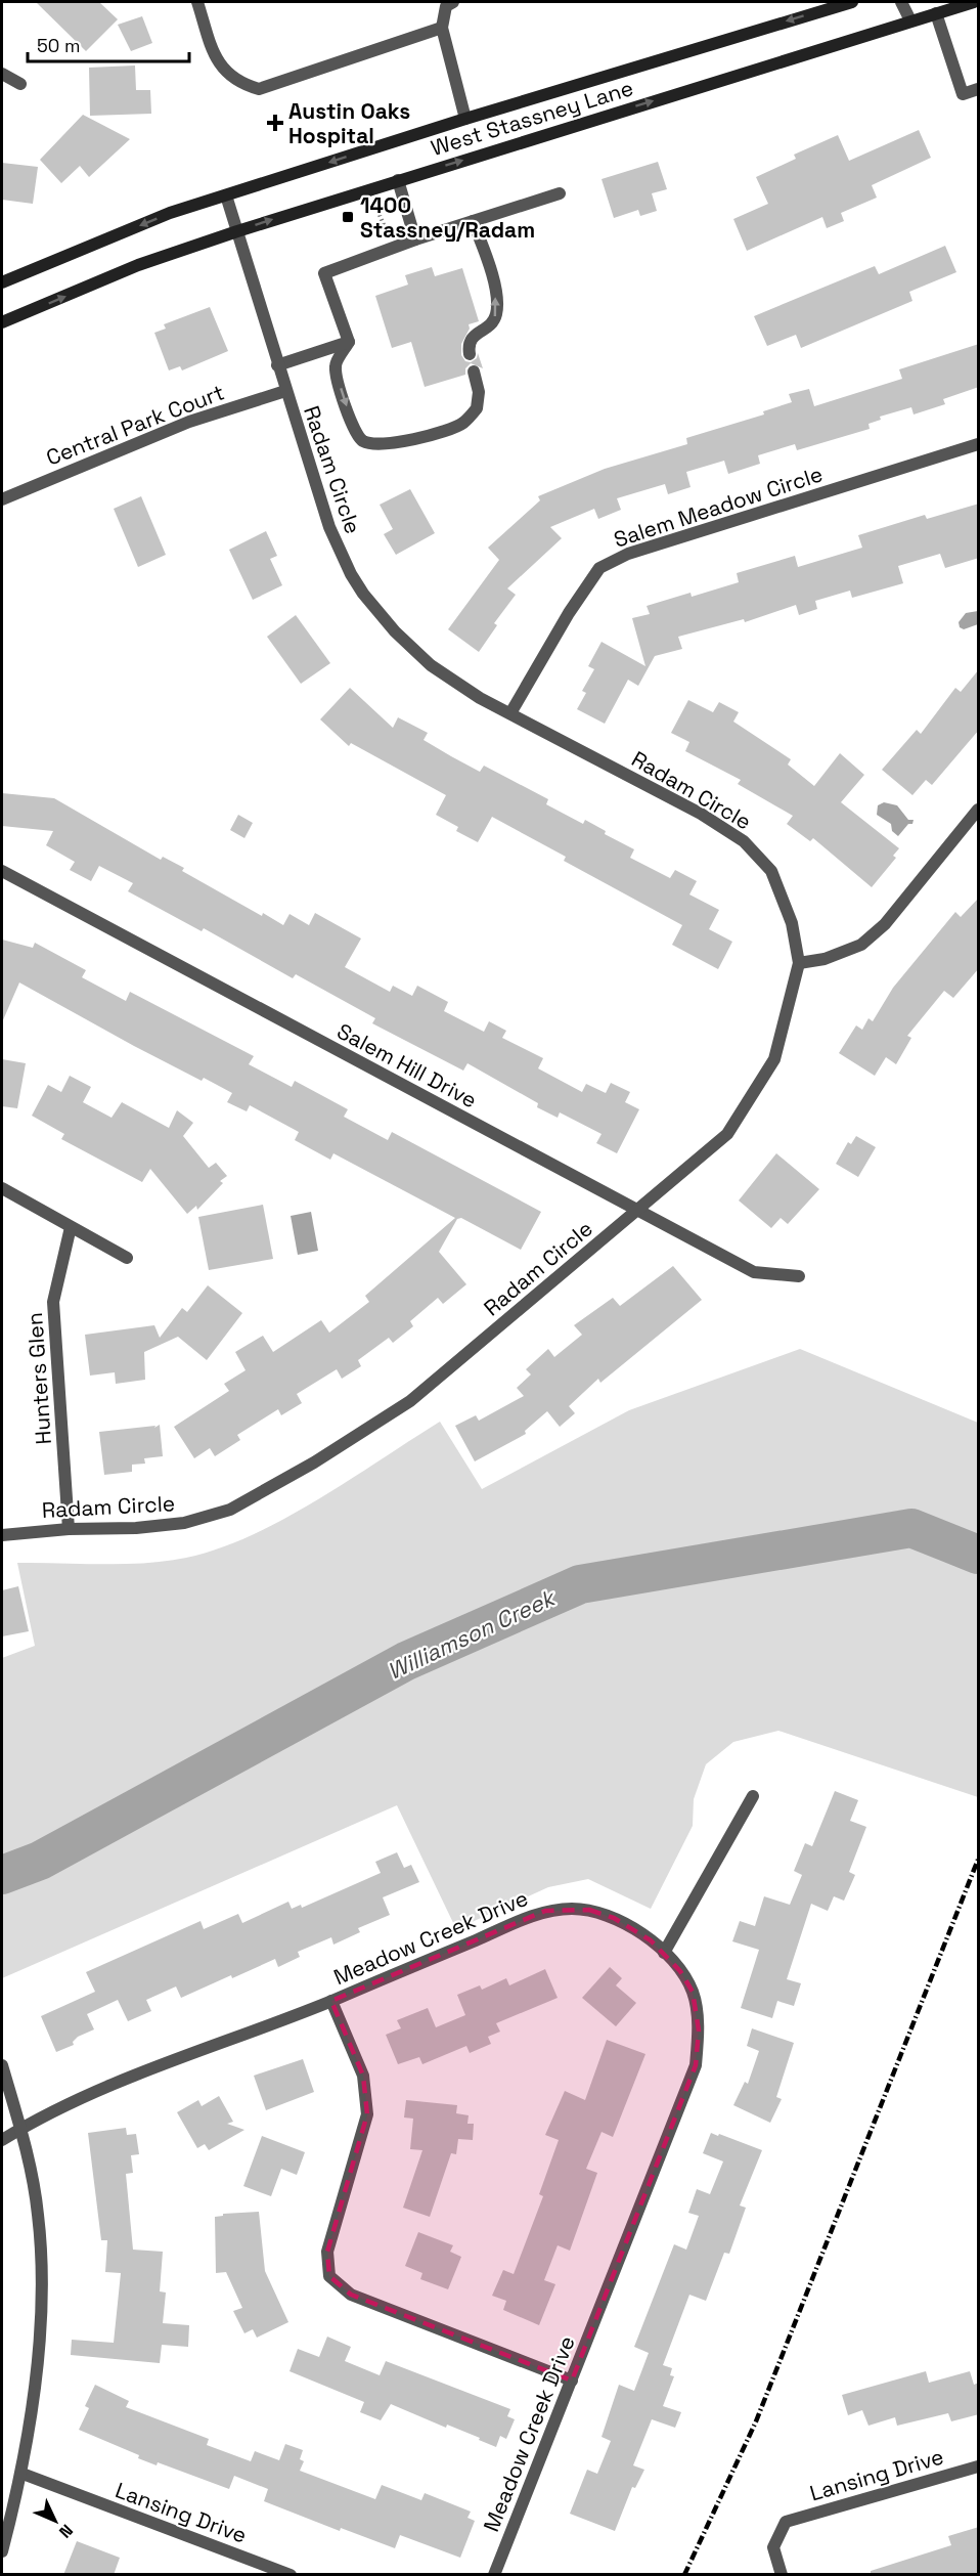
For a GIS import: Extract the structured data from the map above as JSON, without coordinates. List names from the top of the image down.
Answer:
{
  "streets": {
    "main road": ["West Stassney Lane"],
    "street": [
      "Central Park Court",
      "Radam Circle",
      "Salem Meadow Circle",
      "Salem Hill Drive",
      "Hunters Glen",
      "Meadow Creek Drive",
      "Lansing Drive"
    ]
  },
  "crossings": [
    ["West Stassney Lane", "Radam Circle"],
    ["Central Park Court", "Radam Circle"],
    ["Radam Circle", "Salem Meadow Circle"],
    ["Radam Circle", "Salem Hill Drive"],
    ["Radam Circle", "Hunters Glen"]
  ],
  "water": ["Williamson Creek"],
  "places": {
    "health": ["Austin Oaks Hospital"],
    "transit": ["1400 Stassney/Radam"]
  },
  "scale_bar": "50 m",
  "north": "bottom right"
}
